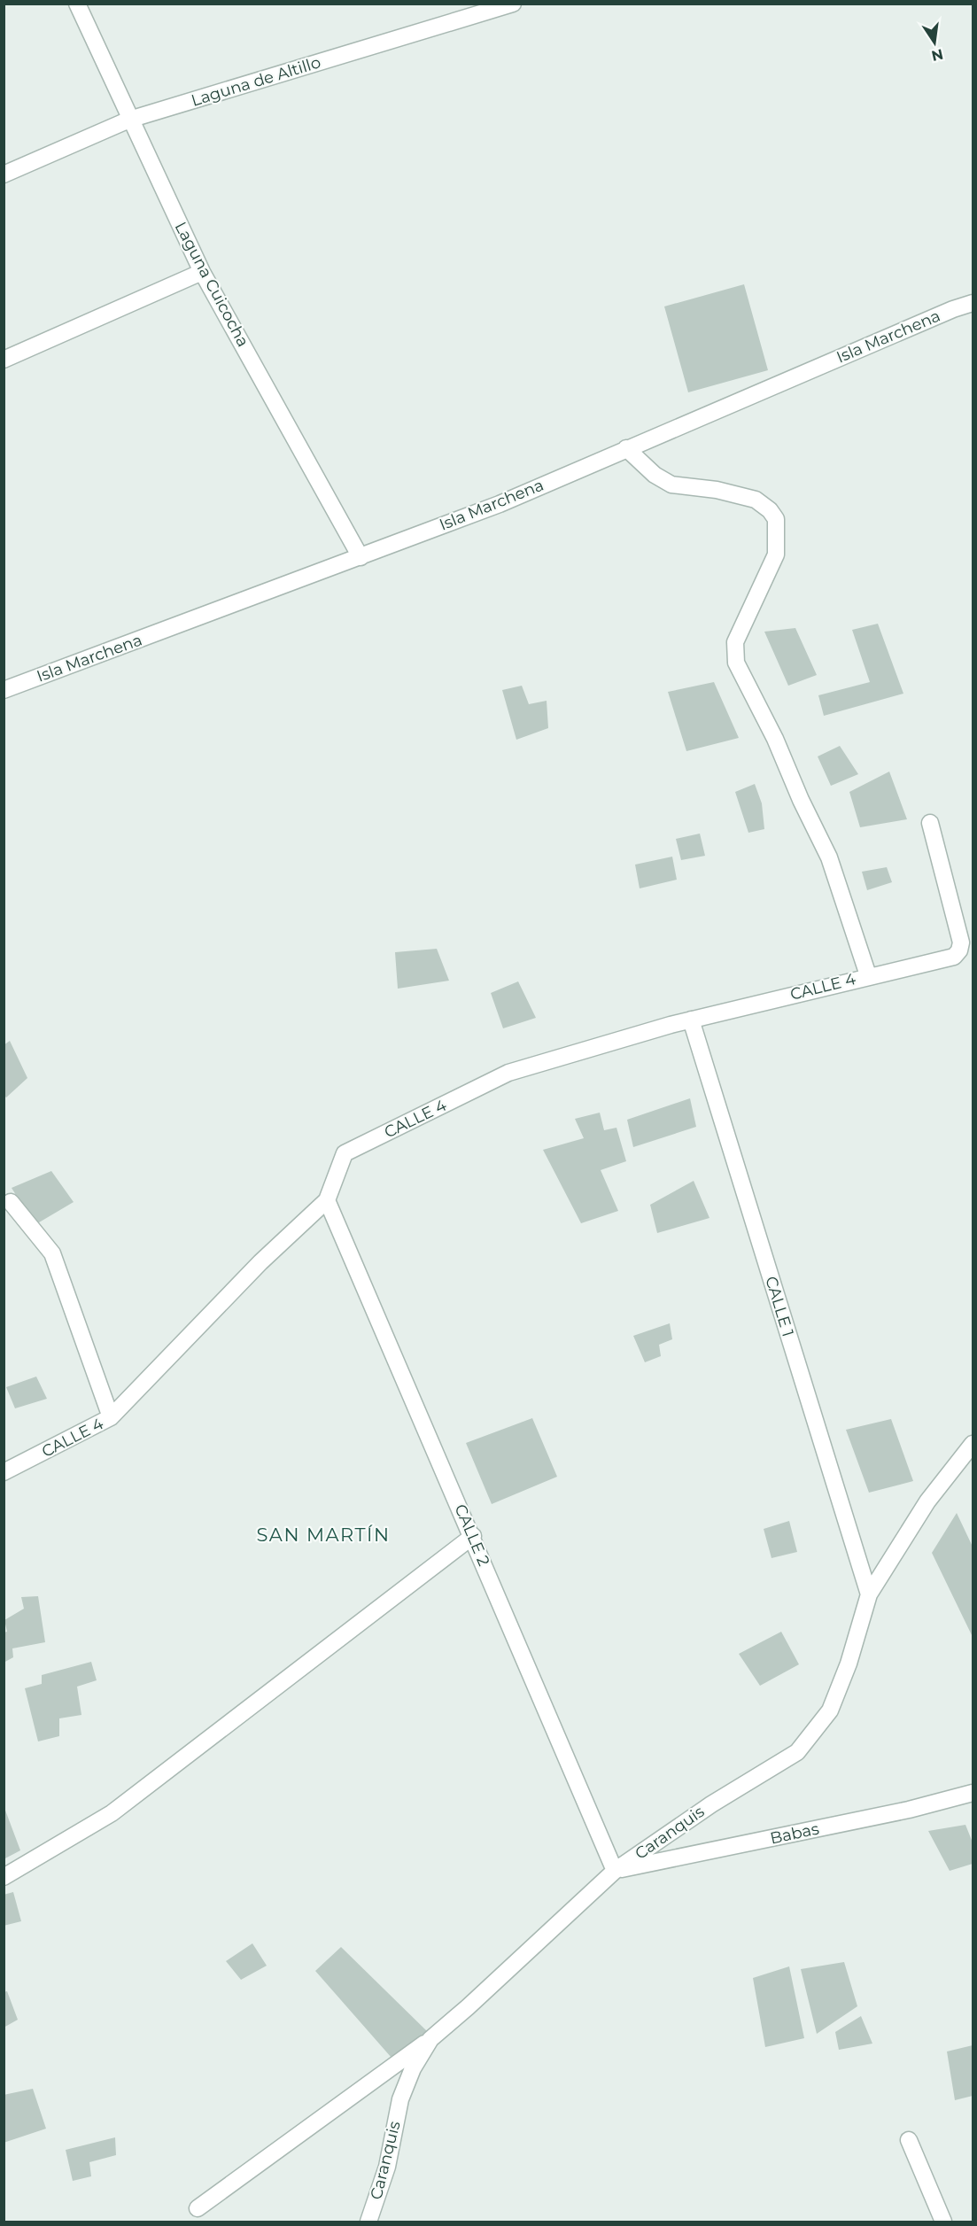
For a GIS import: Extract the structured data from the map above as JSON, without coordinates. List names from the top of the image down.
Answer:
{
  "streets": {
    "street": [
      "Laguna de Altillo",
      "Laguna Cuicocha",
      "Isla Marchena",
      "CALLE 4",
      "CALLE 1",
      "CALLE 2",
      "Caranquis",
      "Babas"
    ]
  },
  "crossings": [
    ["Laguna de Altillo", "Laguna Cuicocha"],
    ["Laguna Cuicocha", "Isla Marchena"],
    ["CALLE 4", "CALLE 1"],
    ["CALLE 4", "CALLE 2"],
    ["CALLE 1", "Caranquis"],
    ["CALLE 2", "Caranquis"],
    ["CALLE 2", "Babas"],
    ["Caranquis", "Babas"]
  ],
  "districts": ["SAN MARTÍN"],
  "north": "bottom"
}
